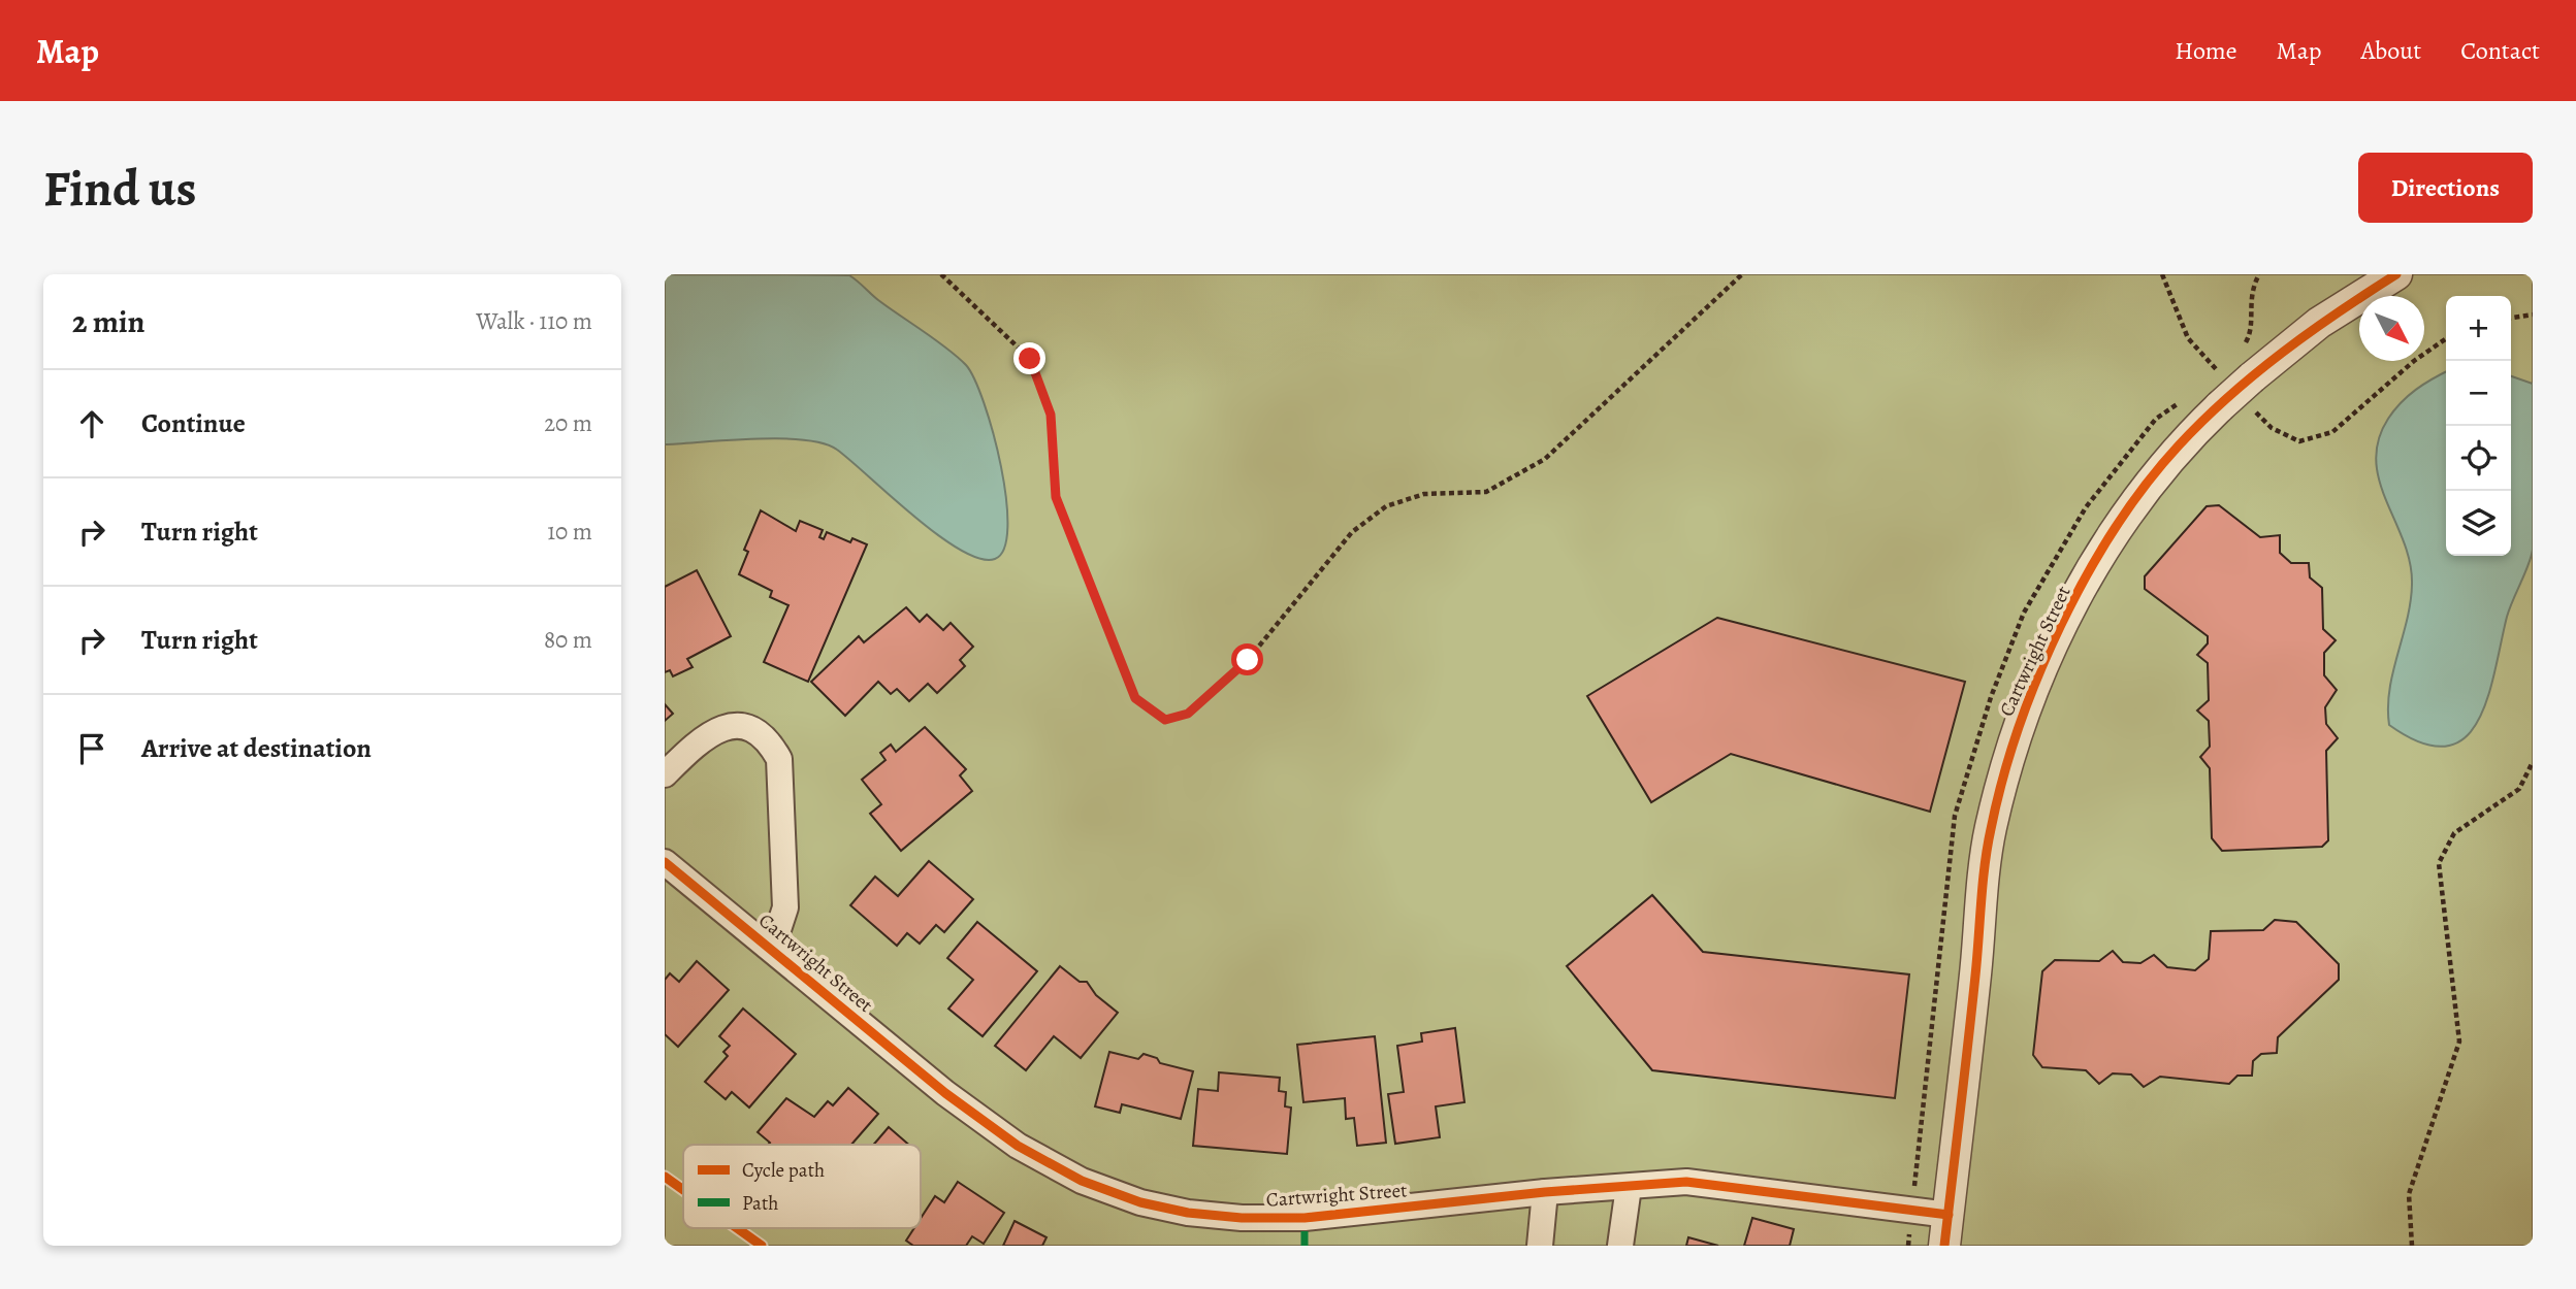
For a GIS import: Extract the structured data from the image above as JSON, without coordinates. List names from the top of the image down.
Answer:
{
  "streets": {
    "street": ["Cartwright Street"]
  },
  "legend": ["Cycle path", "Path"],
  "north": "bottom right",
  "page": {
    "header": "Map",
    "nav": [
      "Home",
      "Map",
      "About",
      "Contact"
    ],
    "buttons": "Directions",
    "title": "Find us",
    "heading": ["2 min", "Walk · 110 m"],
    "map_buttons": ["+", "−"],
    "list": [
      ["Continue", "20 m"],
      ["Turn right", "10 m"],
      ["Turn right", "80 m"],
      "Arrive at destination"
    ]
  }
}
